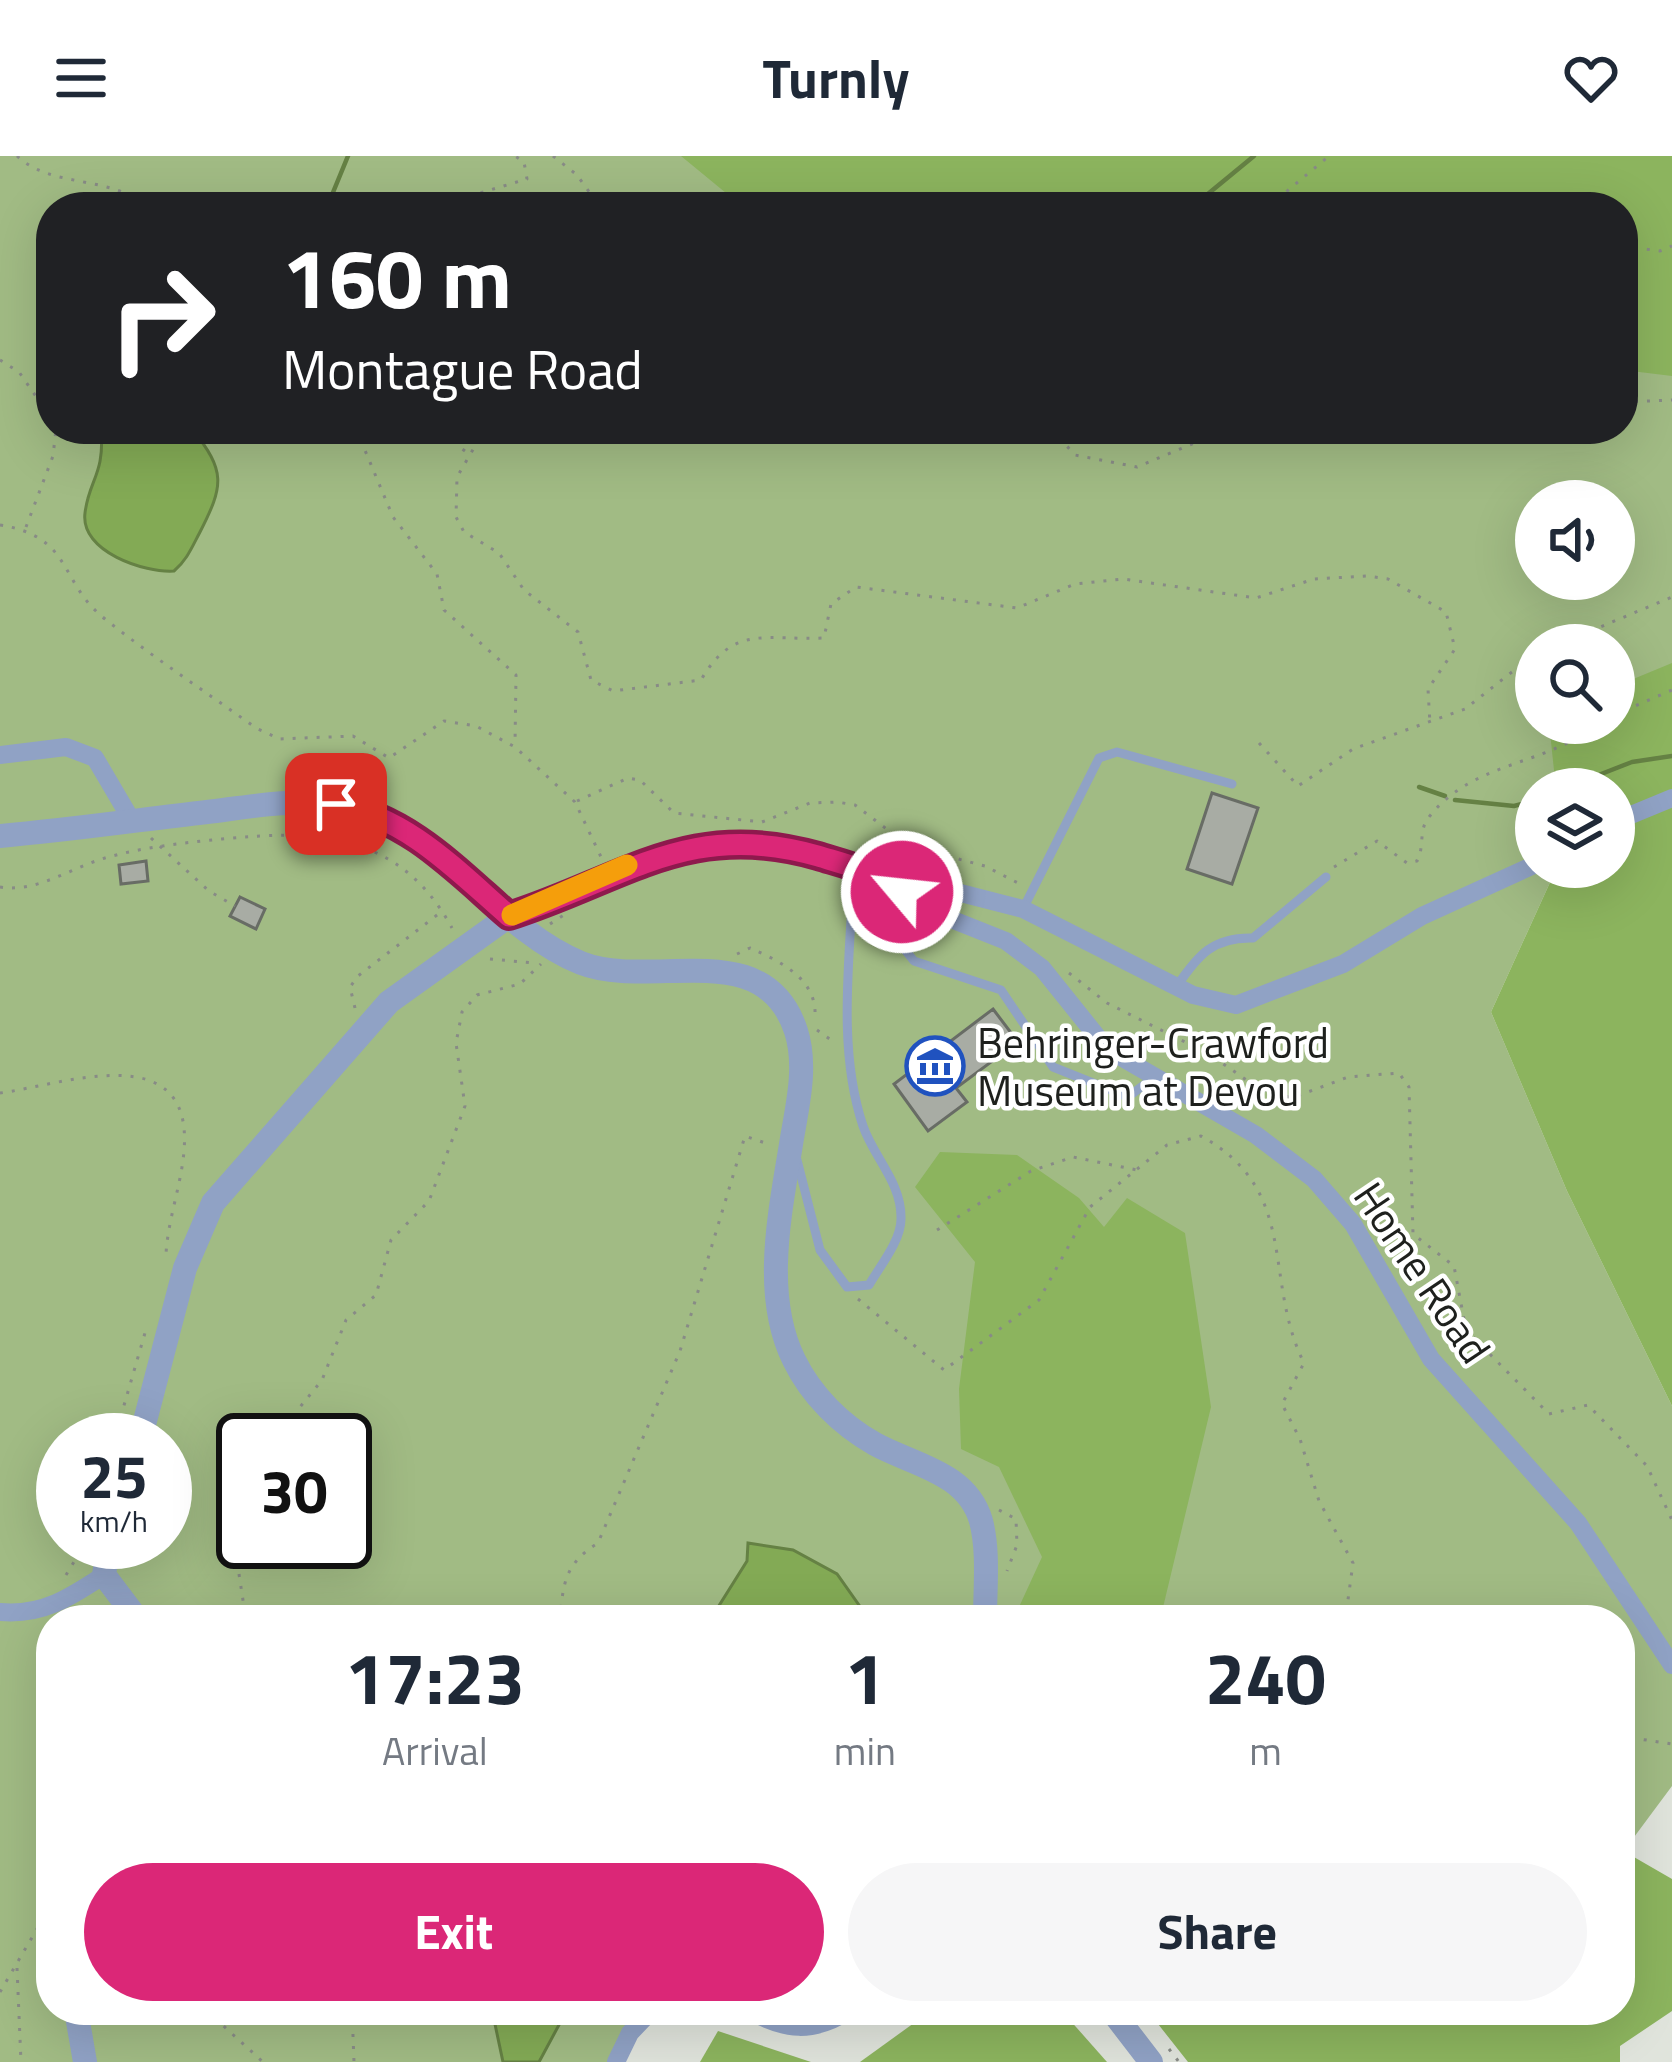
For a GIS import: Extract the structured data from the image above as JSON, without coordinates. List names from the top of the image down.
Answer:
{
  "streets": {
    "street": ["Home Road"]
  },
  "places": {
    "museum": ["Behringer-Crawford Museum at Devou"]
  },
  "page": {
    "header": "Turnly",
    "turn": ["160 m", "Montague Road"],
    "speed": "25 km/h",
    "limit": "30",
    "eta": [
      "17:23",
      "Arrival",
      "1",
      "min",
      "240",
      "m"
    ],
    "buttons": ["Exit", "Share"]
  }
}
